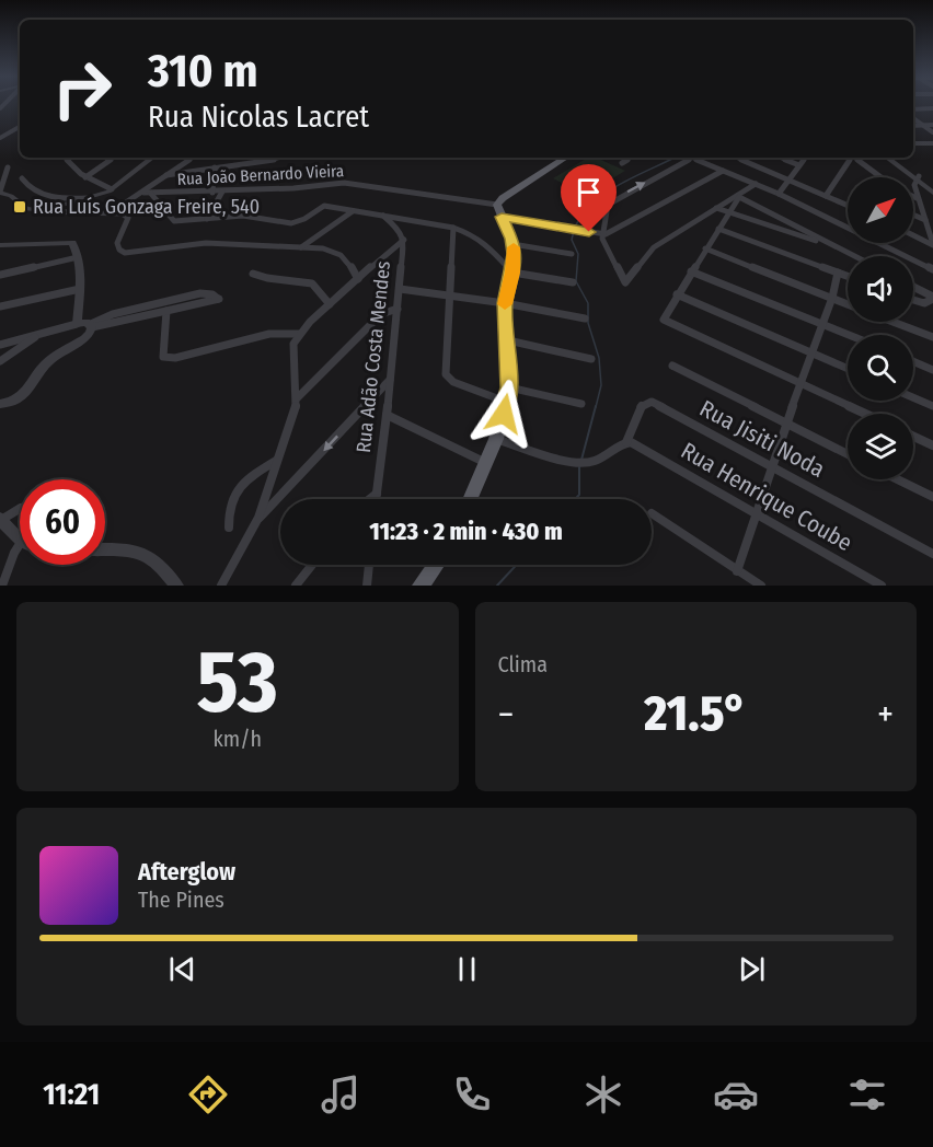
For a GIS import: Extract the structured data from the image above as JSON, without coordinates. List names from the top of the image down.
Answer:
{
  "streets": {
    "street": [
      "Rua João Bernardo Vieira",
      "Rua Adão Costa Mendes",
      "Rua Jisiti Noda",
      "Rua Henrique Coube"
    ]
  },
  "crossings": [
    ["Rua Jisiti Noda", "Rua Henrique Coube"]
  ],
  "places": {
    "transit": ["Rua Luís Gonzaga Freire, 540"]
  },
  "north": "top right",
  "page": {
    "turn": ["310 m", "Rua Nicolas Lacret"],
    "limit": "60",
    "trip": "11:23 · 2 min · 430 m",
    "tile": [
      ["53", "km/h"],
      "Clima"
    ],
    "heat": ["−", "21.5°", "+"],
    "song": ["Afterglow", "The Pines"],
    "tabs": "11:21"
  }
}
